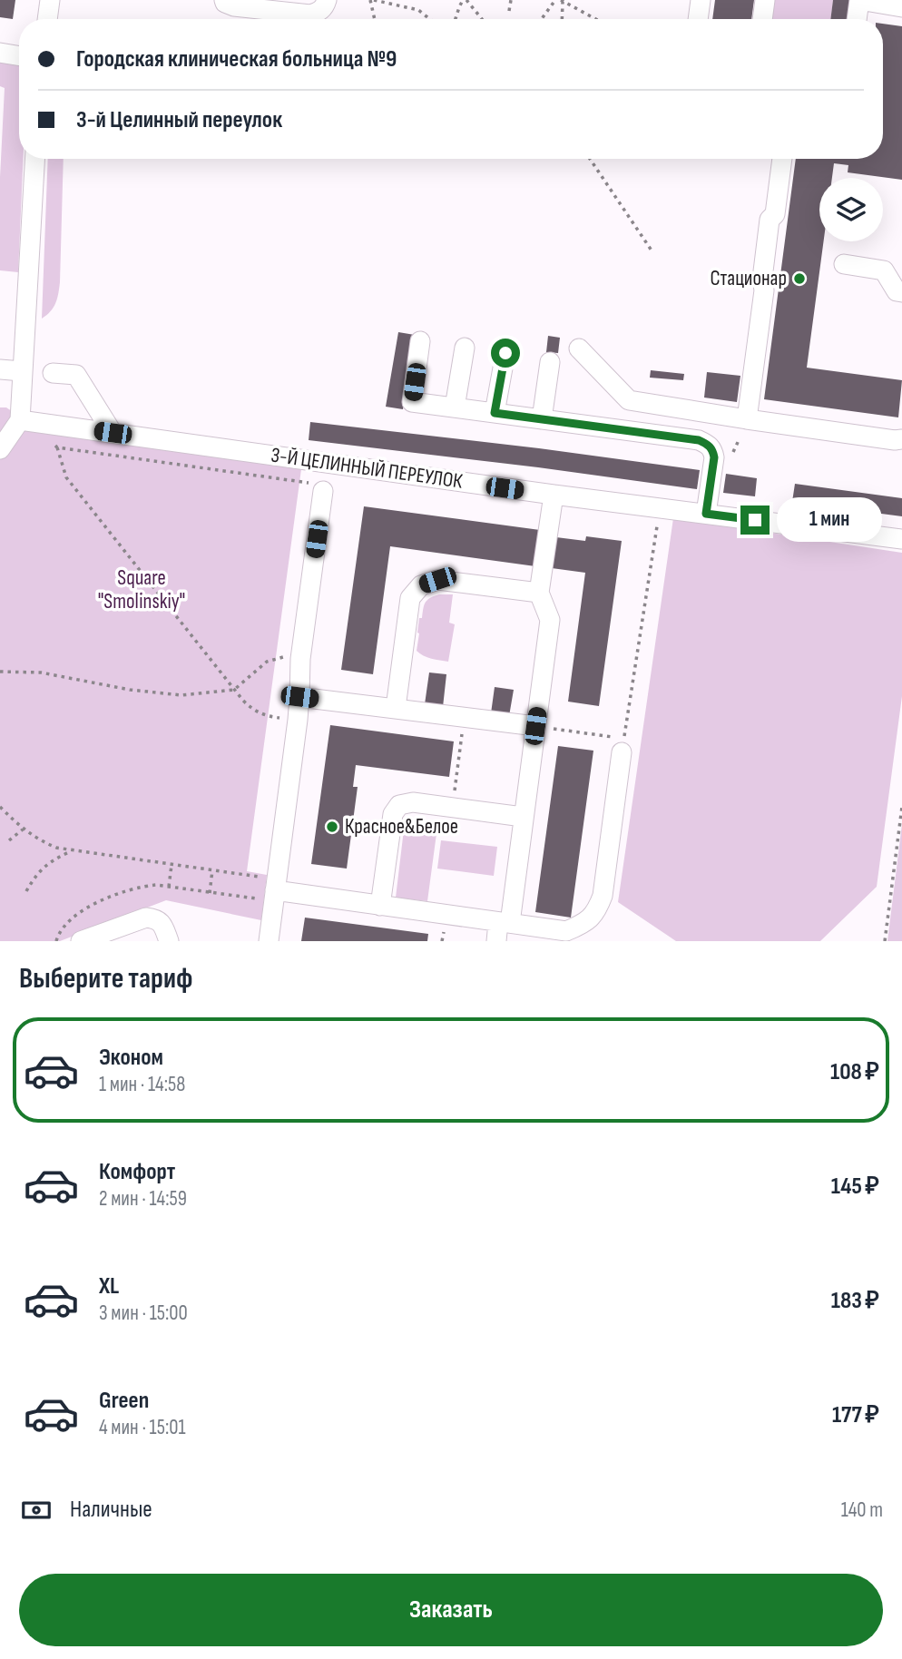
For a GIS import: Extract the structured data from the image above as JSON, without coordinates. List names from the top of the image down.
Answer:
{
  "streets": {
    "street": ["3-Й ЦЕЛИННЫЙ ПЕРЕУЛОК"]
  },
  "parks": ["Square \"Smolinskiy\""],
  "places": ["Стационар", "Красное&Белое"],
  "page": {
    "banner": ["Городская клиническая больница №9", "3-й Целинный переулок"],
    "bubble": "1 мин",
    "heading": "Выберите тариф",
    "list": [
      {
        "name": "Эконом",
        "note": "1 мин · 14:58",
        "value": "108 ₽"
      },
      {
        "name": "Комфорт",
        "note": "2 мин · 14:59",
        "value": "145 ₽"
      },
      {
        "name": "XL",
        "note": "3 мин · 15:00",
        "value": "183 ₽"
      },
      {
        "name": "Green",
        "note": "4 мин · 15:01",
        "value": "177 ₽"
      }
    ],
    "pay": ["Наличные", "140 m"],
    "buttons": "Заказать"
  }
}
